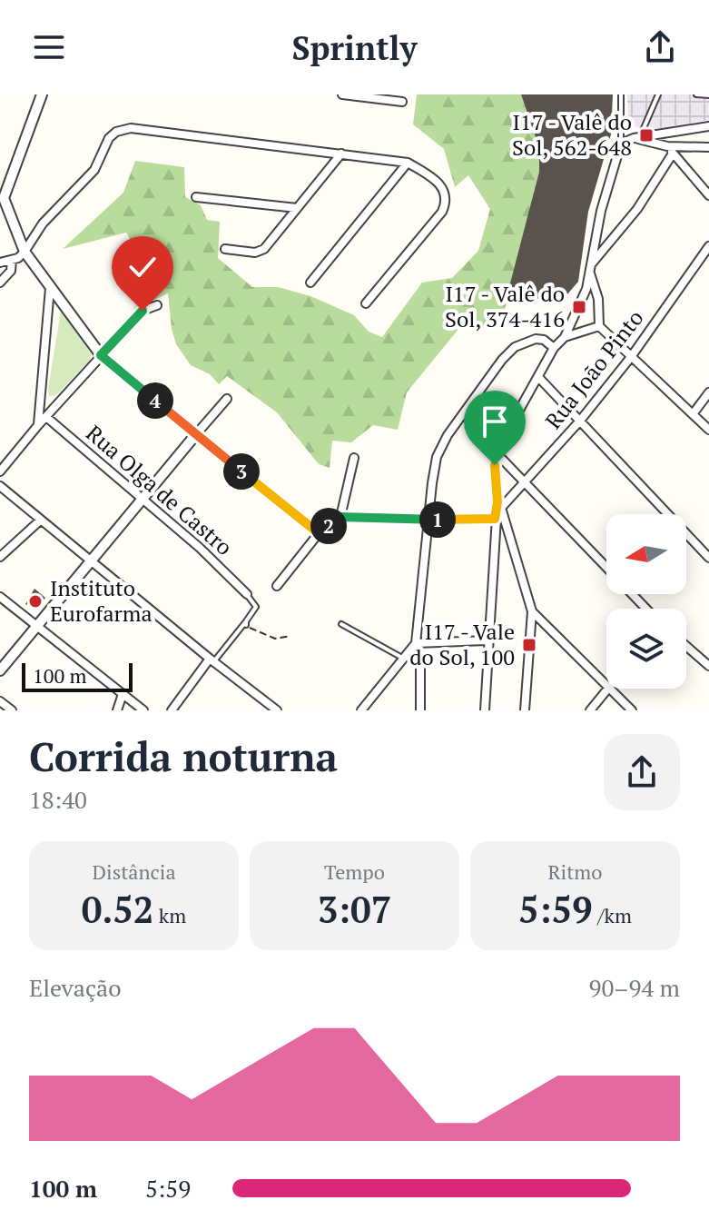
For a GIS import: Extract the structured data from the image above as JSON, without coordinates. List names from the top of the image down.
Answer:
{
  "streets": {
    "street": ["Rua João Pinto", "Rua Olga de Castro"]
  },
  "places": {
    "transit": ["I17 - Valê do Sol, 562-648", "I17 - Valê do Sol, 374-416", "I17 - Vale do Sol, 100"],
    "other": ["Instituto Eurofarma"]
  },
  "scale_bar": "100 m",
  "north": "left",
  "page": {
    "header": "Sprintly",
    "pins": [
      "4",
      "3",
      "1",
      "2"
    ],
    "scale": "100 m",
    "heading": ["Corrida noturna", "18:40"],
    "stats": [
      ["Distância", "0.52 km"],
      ["Tempo", "3:07"],
      ["Ritmo", "5:59 /km"]
    ],
    "chart": ["Elevação", "90–94 m"],
    "list": [
      {
        "name": "100 m",
        "note": "5:59"
      }
    ]
  }
}
